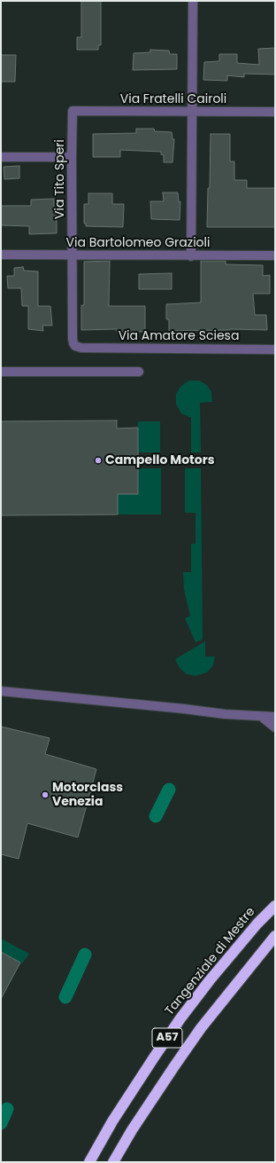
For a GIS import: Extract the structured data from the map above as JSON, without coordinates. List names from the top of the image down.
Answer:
{
  "streets": {
    "highway": ["Tangenziale di Mestre", "A57"],
    "street": [
      "Via Fratelli Cairoli",
      "Via Tito Speri",
      "Via Bartolomeo Grazioli",
      "Via Amatore Sciesa"
    ]
  },
  "crossings": [
    ["Via Fratelli Cairoli", "Via Tito Speri"],
    ["Via Tito Speri", "Via Bartolomeo Grazioli"],
    ["Via Tito Speri", "Via Amatore Sciesa"],
    ["Tangenziale di Mestre", "A57"]
  ],
  "places": ["Campello Motors", "Motorclass Venezia"]
}
